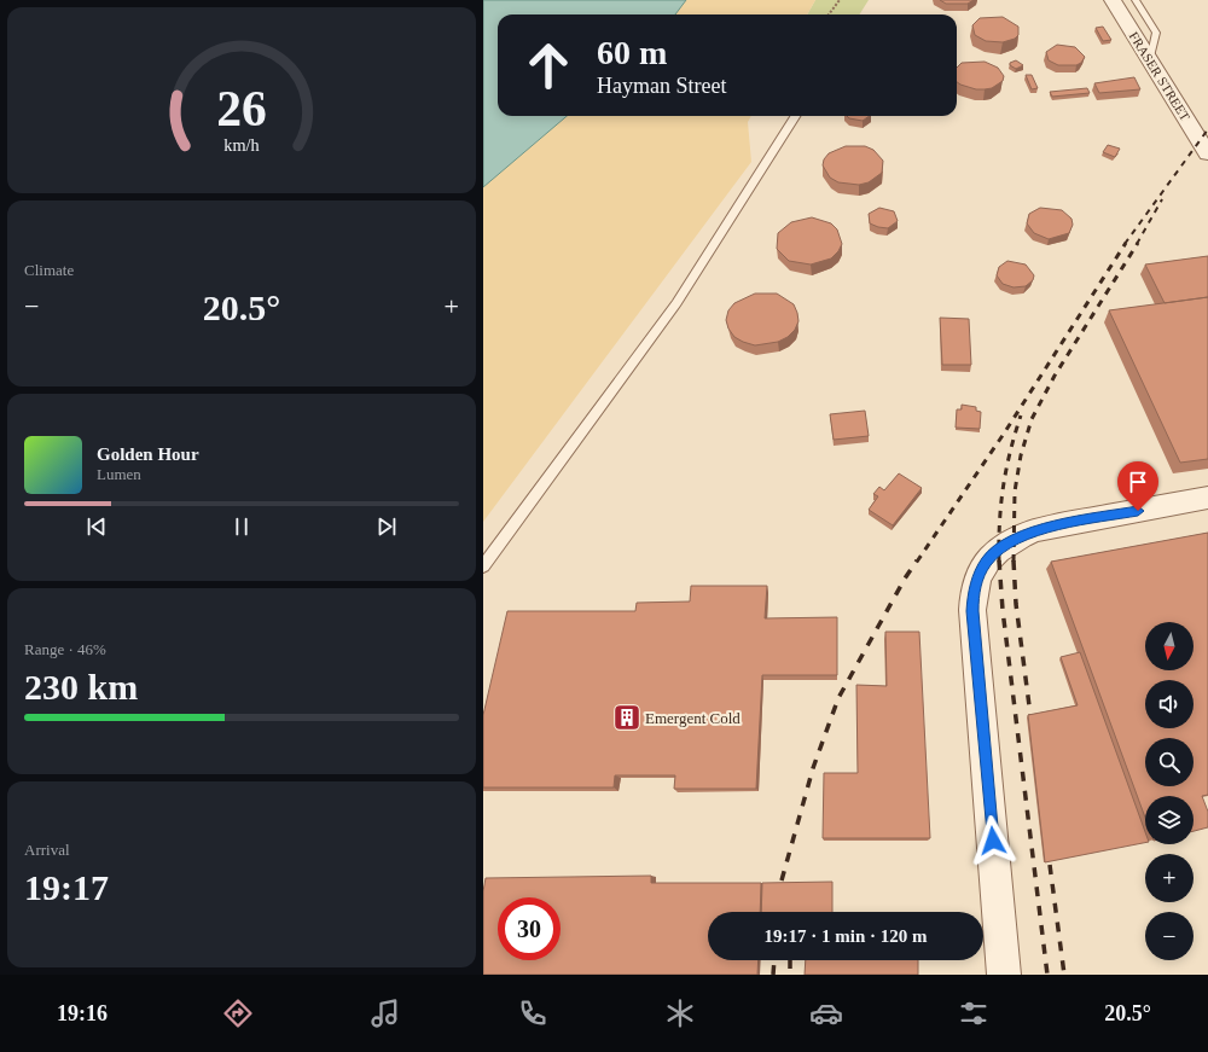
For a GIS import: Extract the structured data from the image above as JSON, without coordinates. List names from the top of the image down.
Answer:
{
  "streets": {
    "street": ["FRASER STREET"]
  },
  "places": {
    "building": ["Emergent Cold"]
  },
  "north": "bottom",
  "page": {
    "turn": ["60 m", "Hayman Street"],
    "tile": [
      "Climate",
      ["Range · 46%", "230 km"],
      ["Arrival", "19:17"]
    ],
    "heat": ["−", "20.5°", "+"],
    "song": ["Golden Hour", "Lumen"],
    "map_buttons": ["+", "−"],
    "limit": "30",
    "trip": "19:17 · 1 min · 120 m",
    "tabs": ["19:16", "20.5°"],
    "gauge": ["26", "km/h"]
  }
}
